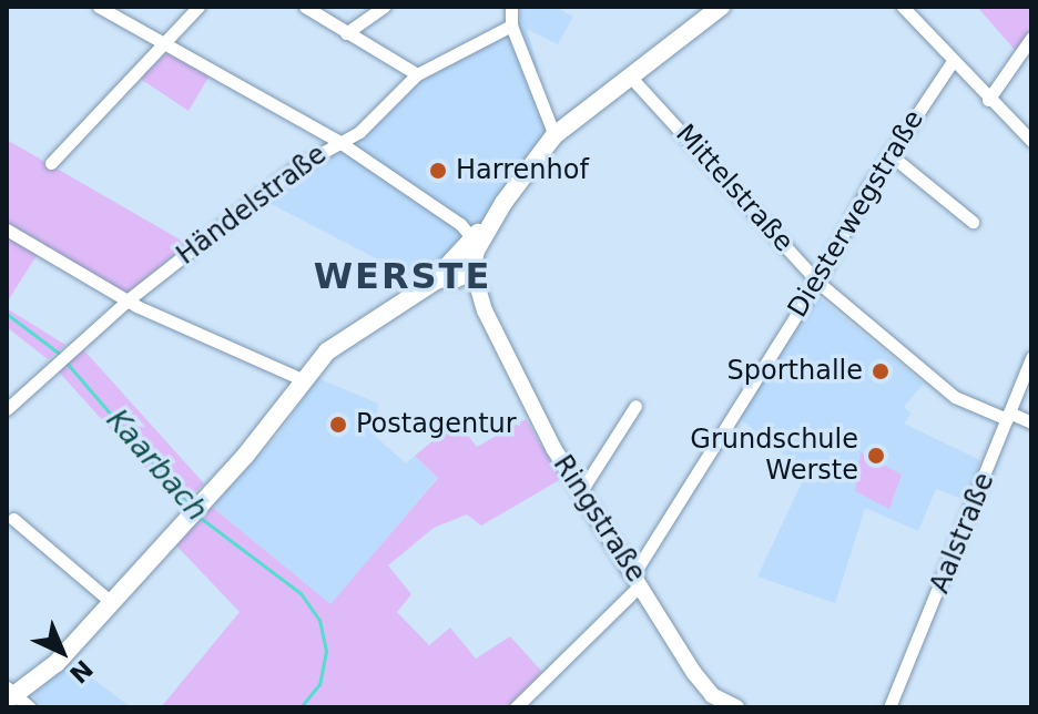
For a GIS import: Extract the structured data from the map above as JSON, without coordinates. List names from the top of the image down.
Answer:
{
  "streets": {
    "street": [
      "Mittelstraße",
      "Händelstraße",
      "Diesterwegstraße",
      "Ringstraße",
      "Aalstraße"
    ]
  },
  "crossings": [
    ["Mittelstraße", "Diesterwegstraße"],
    ["Mittelstraße", "Aalstraße"],
    ["Diesterwegstraße", "Ringstraße"]
  ],
  "districts": ["WERSTE"],
  "water": ["Kaarbach"],
  "places": [
    "Harrenhof",
    "Sporthalle",
    "Postagentur",
    "Grundschule Werste"
  ],
  "north": "bottom right"
}
